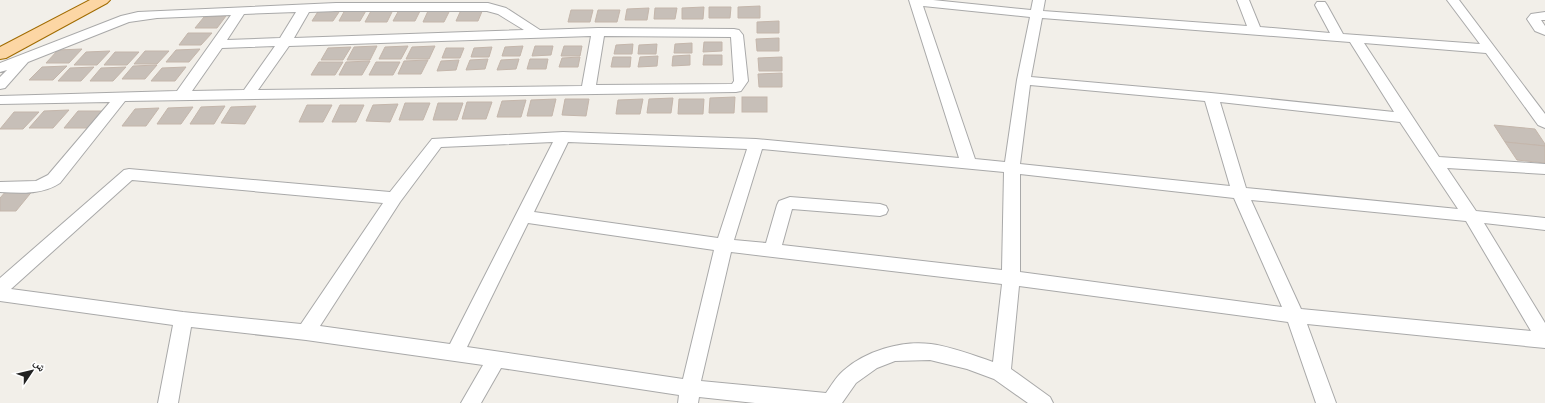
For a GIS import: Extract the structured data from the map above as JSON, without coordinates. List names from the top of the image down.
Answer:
{
  "north": "top right"
}
